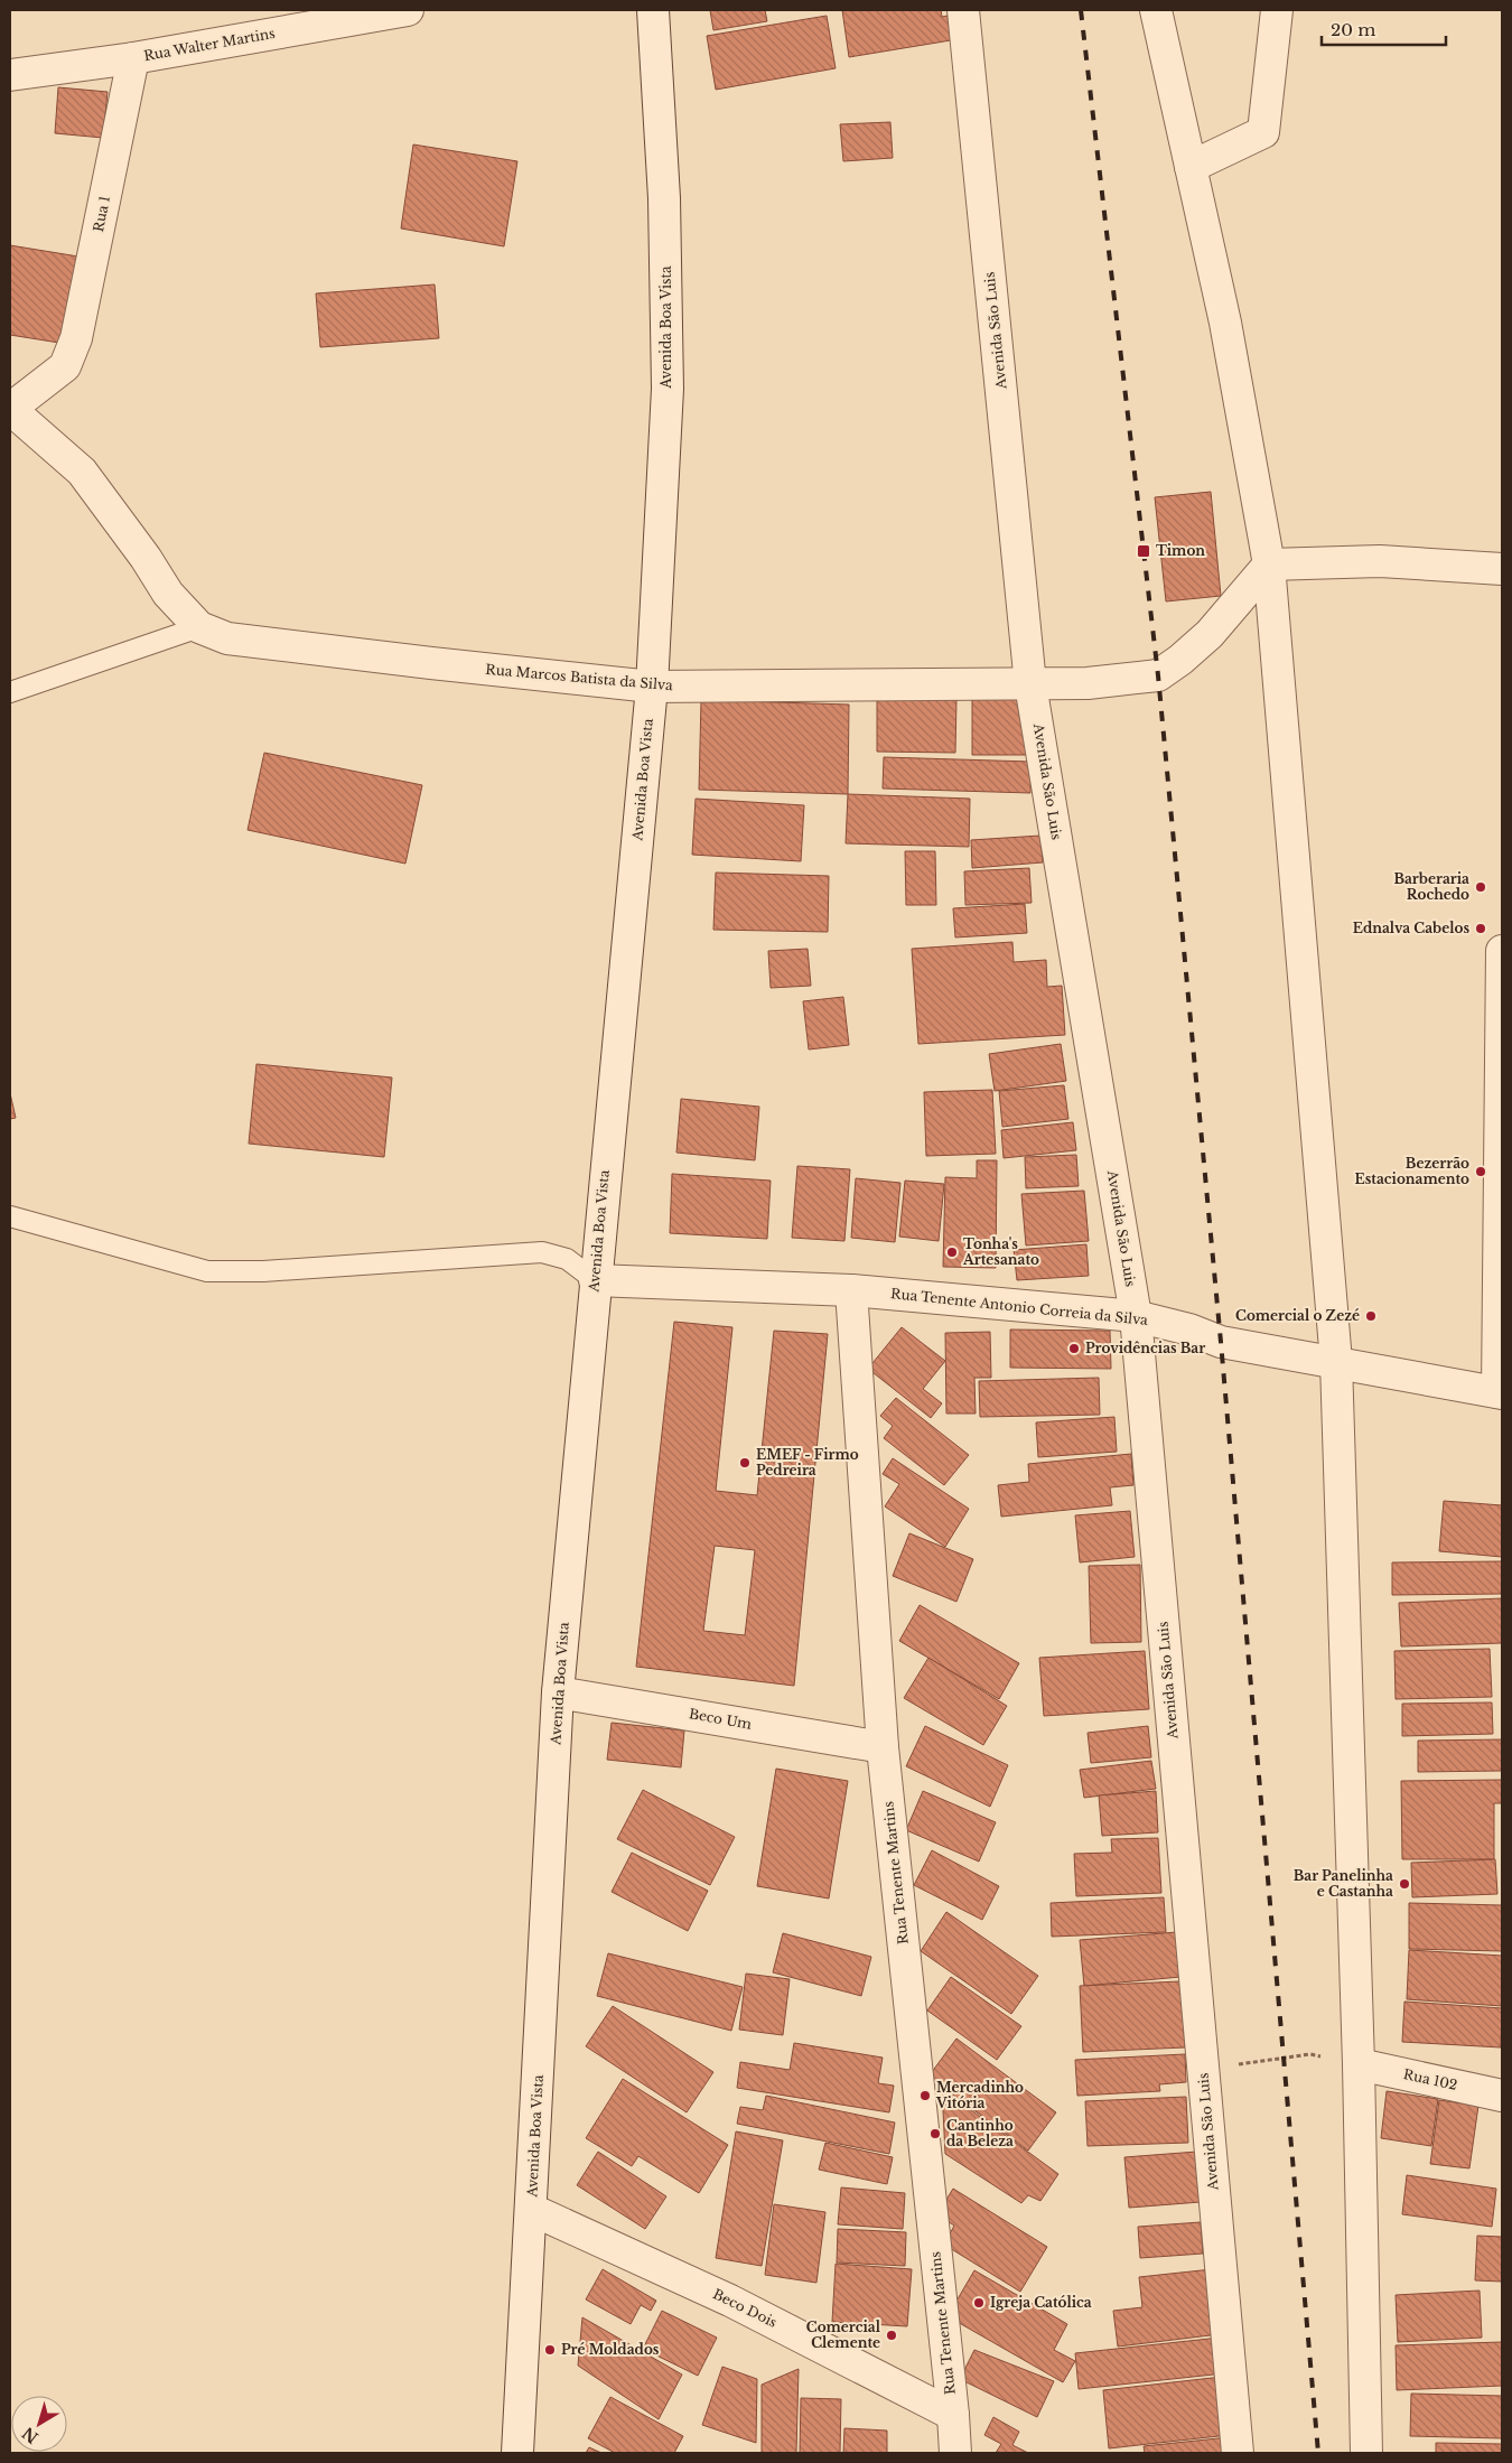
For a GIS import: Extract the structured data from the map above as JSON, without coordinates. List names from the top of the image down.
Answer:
{
  "streets": {
    "street": [
      "Rua Walter Martins",
      "Rua 1",
      "Avenida Boa Vista",
      "Avenida São Luis",
      "Rua Marcos Batista da Silva",
      "Rua Tenente Antonio Correia da Silva",
      "Beco Um",
      "Rua Tenente Martins",
      "Rua 102",
      "Beco Dois"
    ]
  },
  "crossings": [
    ["Rua Walter Martins", "Rua 1"],
    ["Avenida Boa Vista", "Rua Marcos Batista da Silva"],
    ["Avenida Boa Vista", "Rua Tenente Antonio Correia da Silva"],
    ["Avenida Boa Vista", "Beco Um"],
    ["Avenida Boa Vista", "Beco Dois"],
    ["Avenida São Luis", "Rua Marcos Batista da Silva"],
    ["Avenida São Luis", "Rua Tenente Antonio Correia da Silva"],
    ["Rua Tenente Antonio Correia da Silva", "Rua Tenente Martins"],
    ["Beco Um", "Rua Tenente Martins"],
    ["Rua Tenente Martins", "Beco Dois"]
  ],
  "places": {
    "transit": ["Timon"],
    "other": [
      "Barberaria Rochedo",
      "Ednalva Cabelos",
      "Bezerrão Estacionamento",
      "Tonha's Artesanato",
      "Comercial o Zezé",
      "Providências Bar",
      "EMEF - Firmo Pedreira",
      "Bar Panelinha e Castanha",
      "Mercadinho Vitória",
      "Cantinho da Beleza",
      "Igreja Católica",
      "Comercial Clemente",
      "Pré Moldados"
    ]
  },
  "scale_bar": "20 m",
  "north": "bottom left"
}
